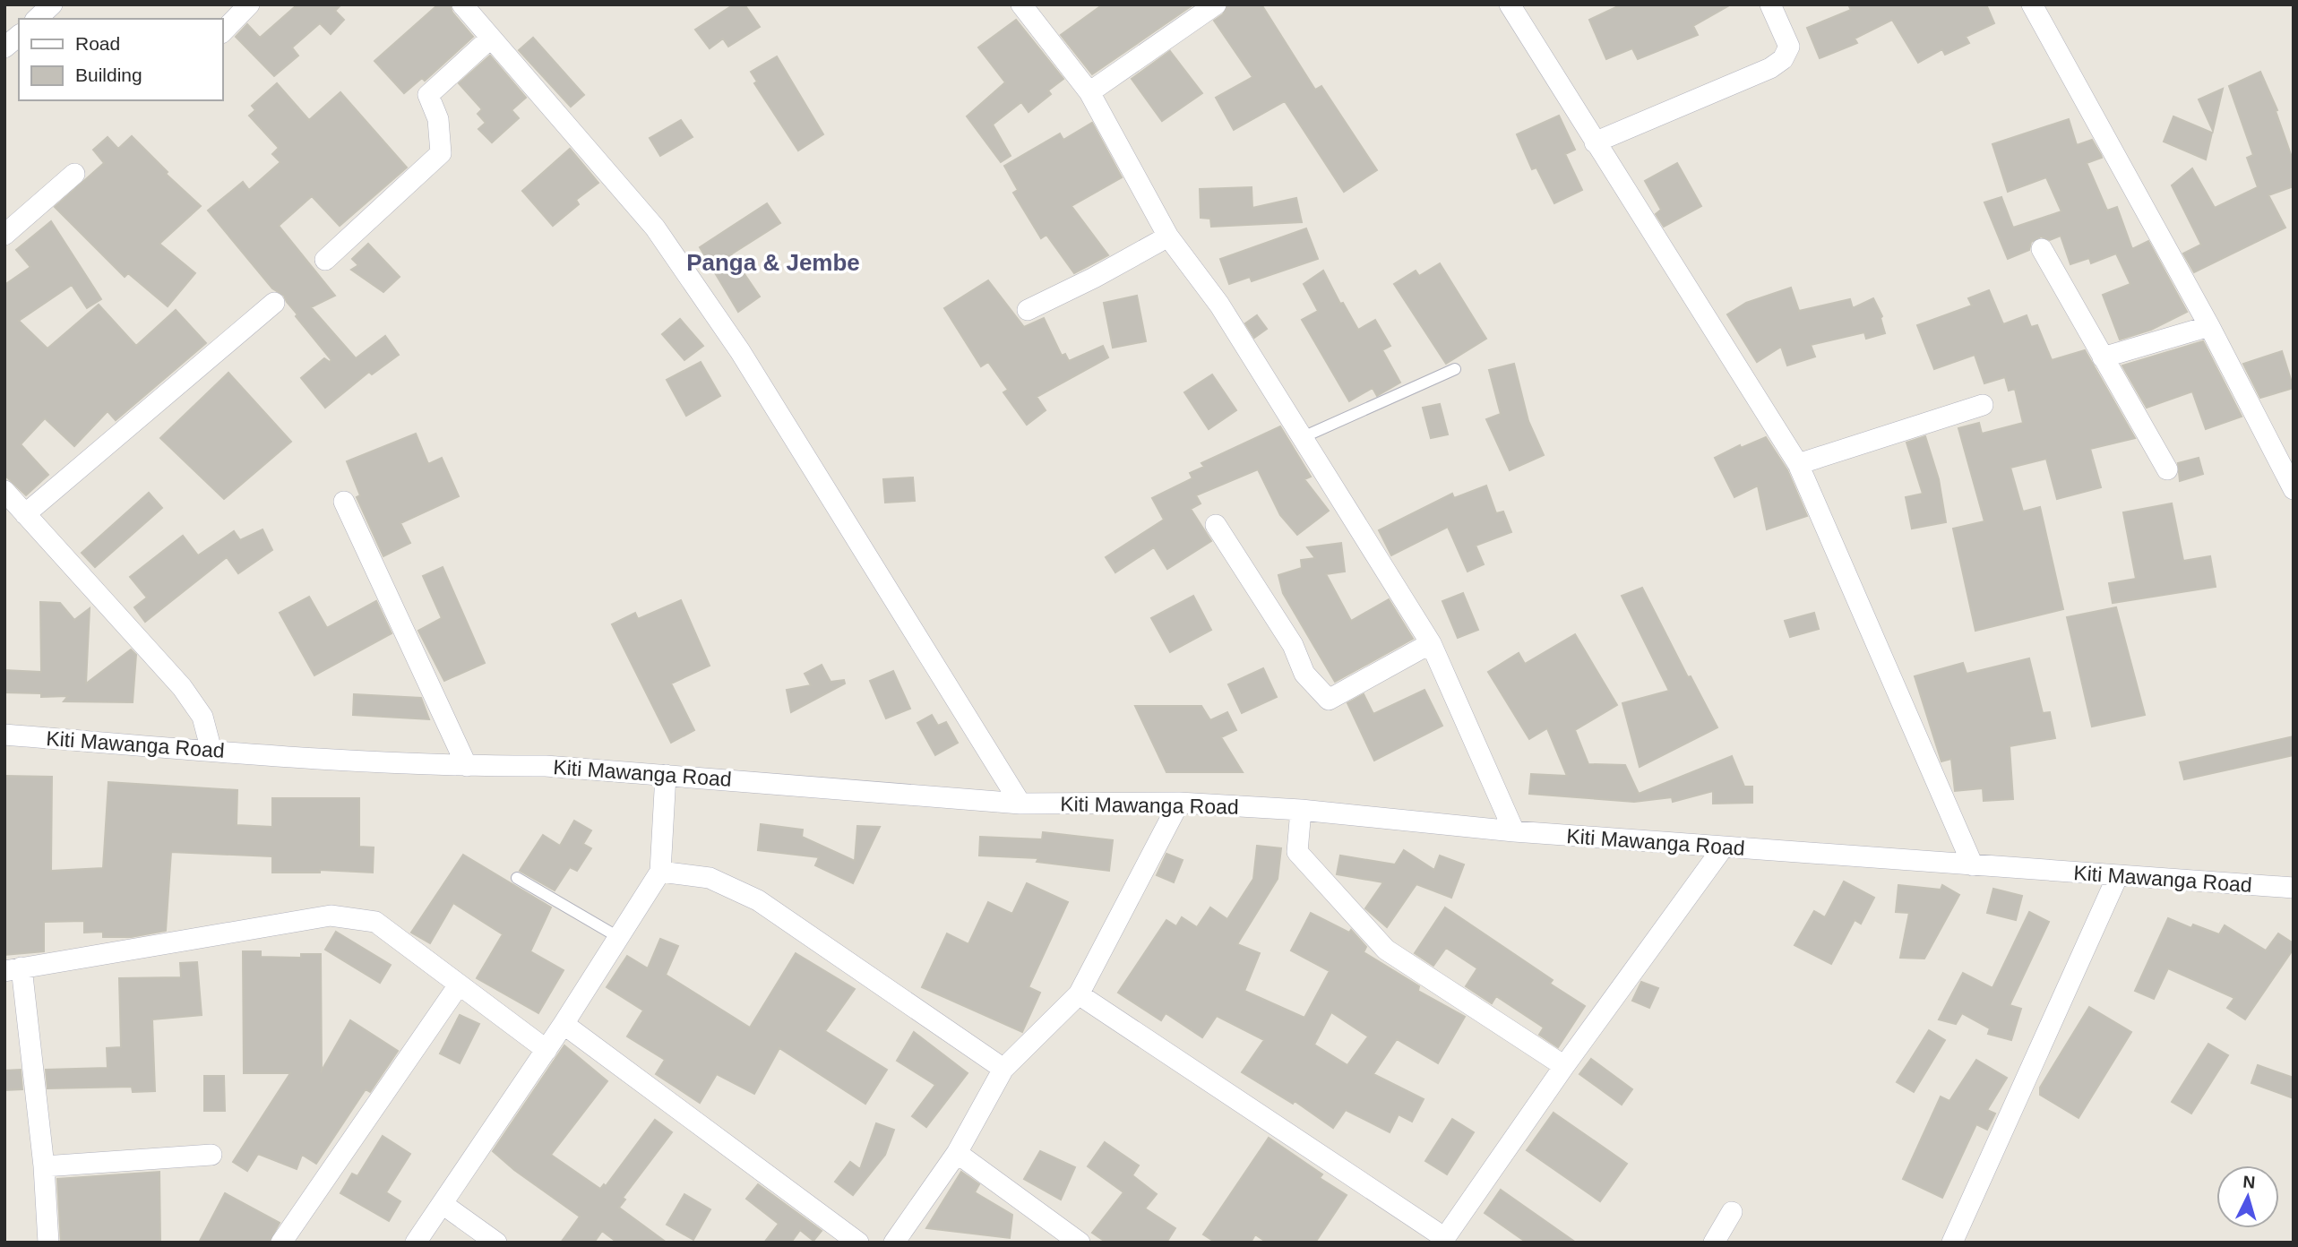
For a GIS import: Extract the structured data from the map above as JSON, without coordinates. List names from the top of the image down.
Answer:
{
  "streets": {
    "street": ["Kiti Mawanga Road"]
  },
  "districts": ["Panga & Jembe"],
  "legend": ["Road", "Building"],
  "north": "top"
}
